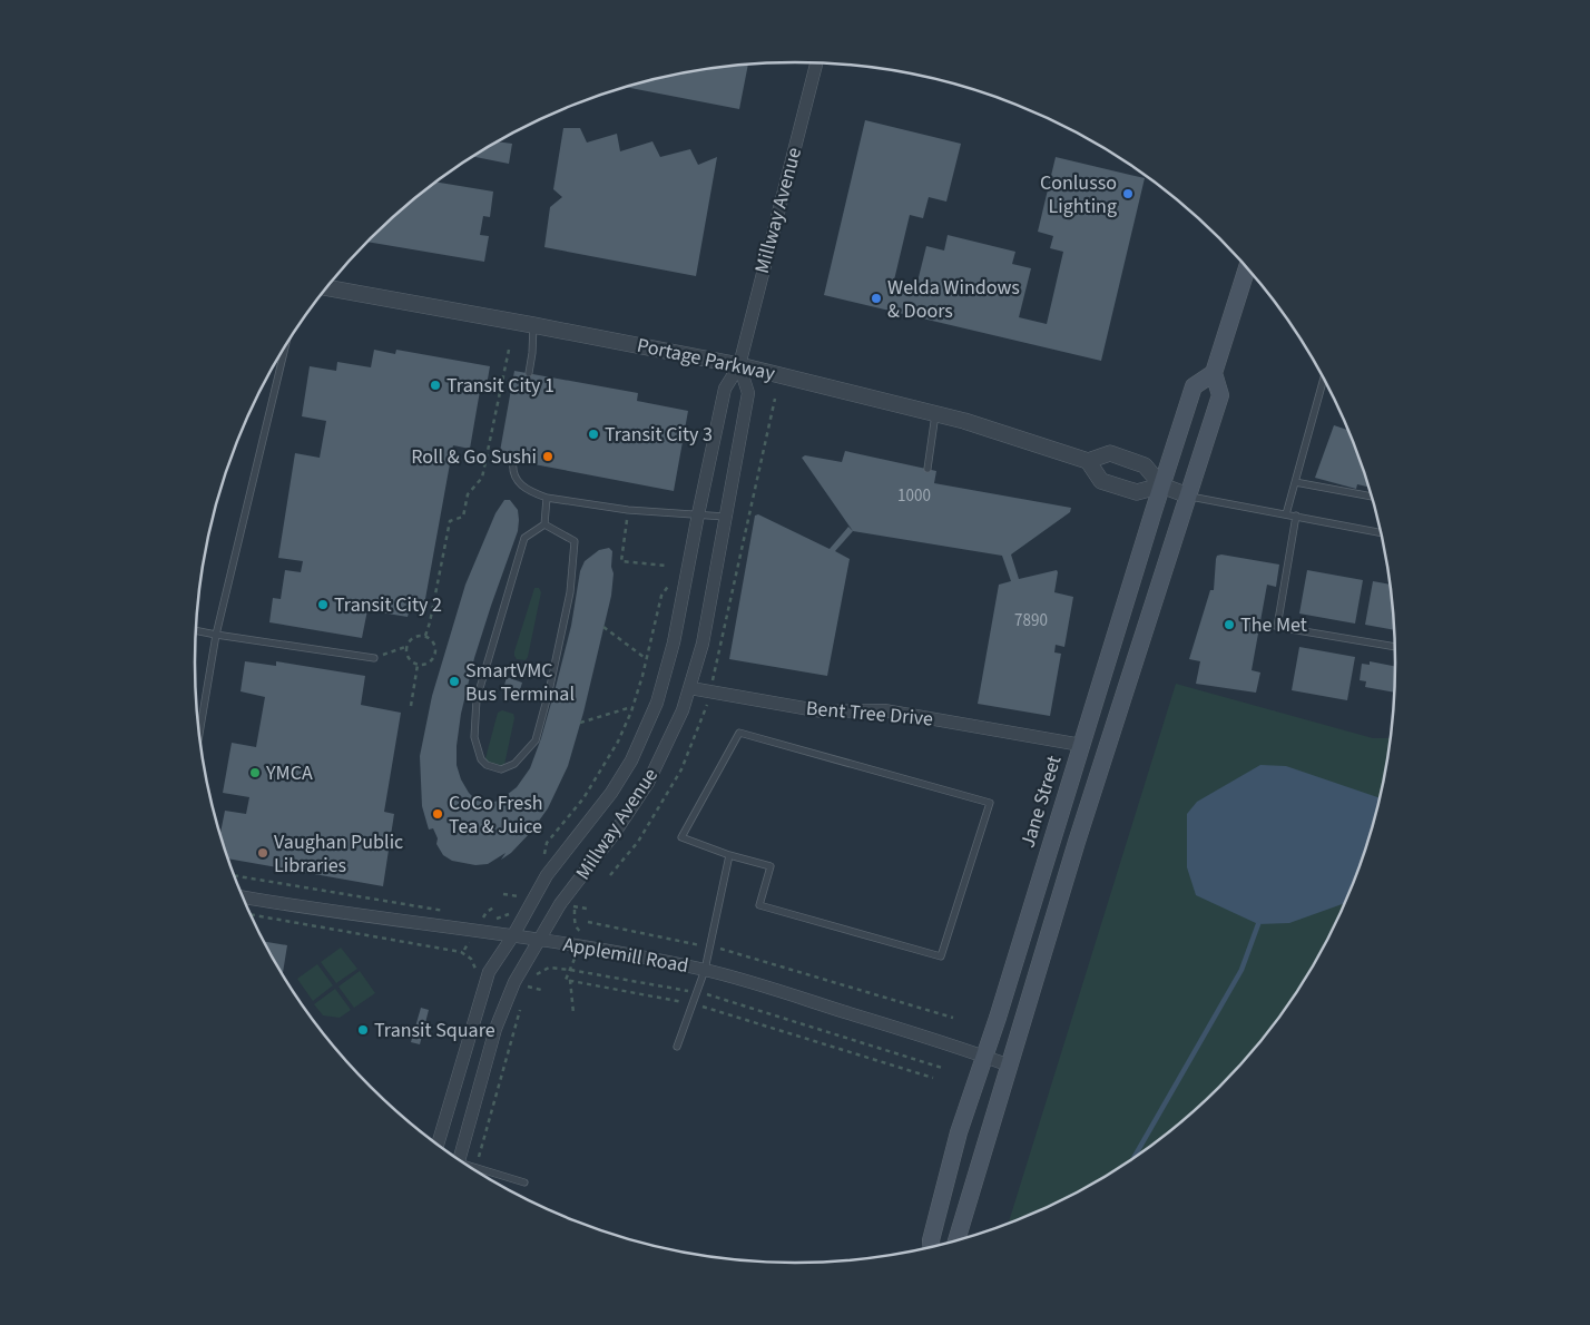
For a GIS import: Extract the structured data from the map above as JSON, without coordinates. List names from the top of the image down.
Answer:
{
  "streets": {
    "main road": ["Jane Street"],
    "street": [
      "Millway Avenue",
      "Portage Parkway",
      "Bent Tree Drive",
      "Applemill Road"
    ]
  },
  "crossings": [
    ["Millway Avenue", "Portage Parkway"],
    ["Millway Avenue", "Bent Tree Drive"],
    ["Millway Avenue", "Applemill Road"],
    ["Portage Parkway", "Jane Street"],
    ["Bent Tree Drive", "Jane Street"],
    ["Jane Street", "Applemill Road"]
  ],
  "places": [
    "Conlusso Lighting",
    "Welda Windows & Doors",
    "Transit City 1",
    "Transit City 3",
    "Roll & Go Sushi",
    "Transit City 2",
    "The Met",
    "SmartVMC Bus Terminal",
    "YMCA",
    "CoCo Fresh Tea & Juice",
    "Vaughan Public Libraries",
    "Transit Square"
  ],
  "house_numbers": ["1000", "7890"]
}
